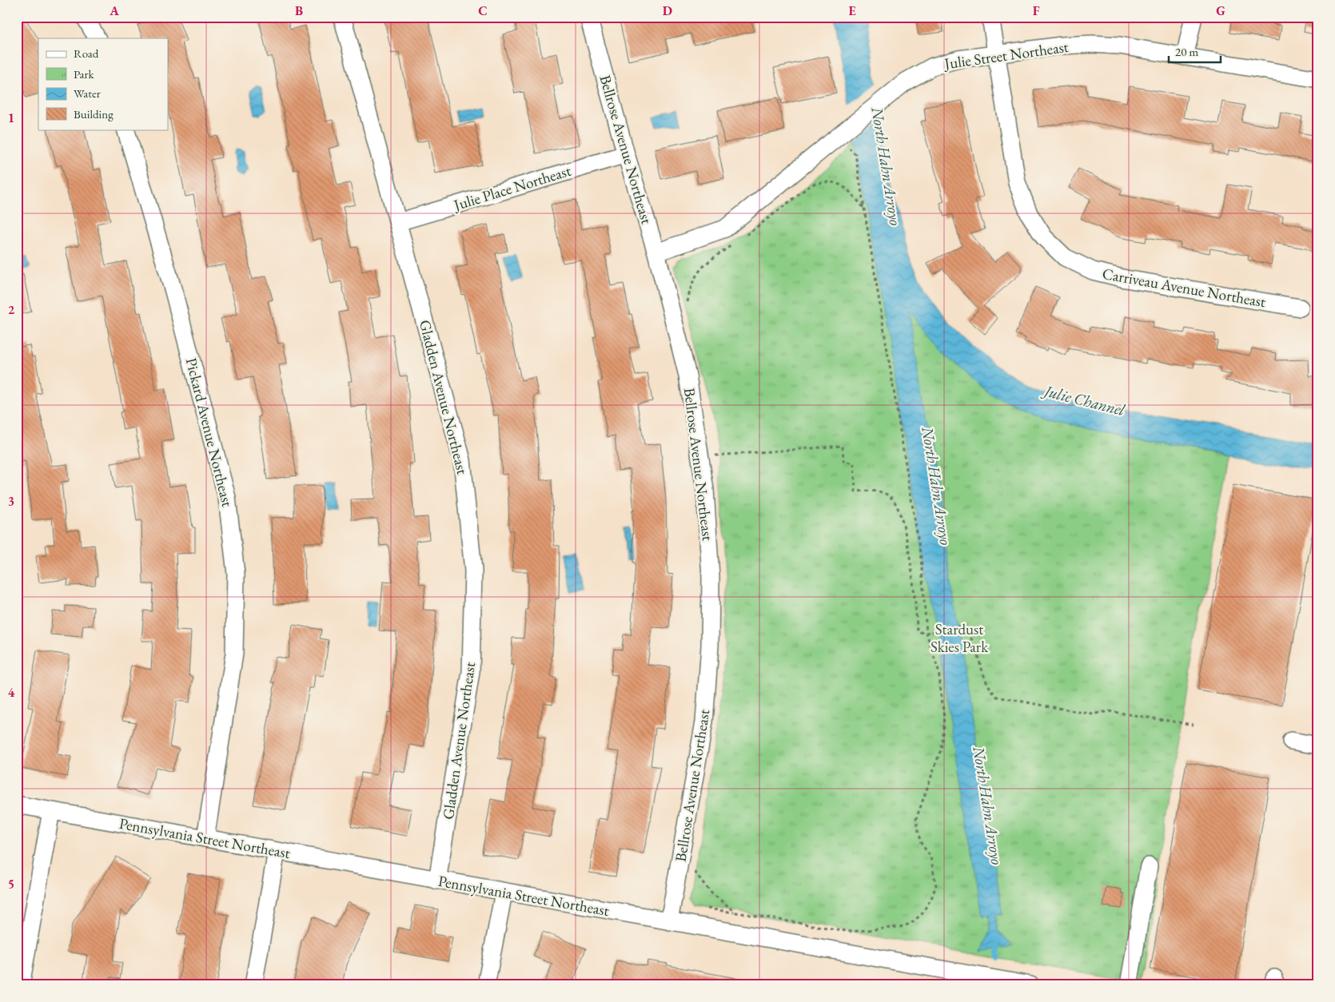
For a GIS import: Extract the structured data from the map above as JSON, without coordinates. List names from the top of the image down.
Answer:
{
  "streets": {
    "street": [
      "Julie Street Northeast",
      "Bellrose Avenue Northeast",
      "Julie Place Northeast",
      "Carriveau Avenue Northeast",
      "Gladden Avenue Northeast",
      "Pickard Avenue Northeast",
      "Pennsylvania Street Northeast"
    ]
  },
  "crossings": [
    ["Julie Street Northeast", "Bellrose Avenue Northeast"],
    ["Julie Street Northeast", "Carriveau Avenue Northeast"],
    ["Bellrose Avenue Northeast", "Julie Place Northeast"],
    ["Bellrose Avenue Northeast", "Pennsylvania Street Northeast"],
    ["Julie Place Northeast", "Gladden Avenue Northeast"],
    ["Gladden Avenue Northeast", "Pennsylvania Street Northeast"],
    ["Pickard Avenue Northeast", "Pennsylvania Street Northeast"]
  ],
  "water": ["North Hahn Arroyo", "Julie Channel"],
  "parks": ["Stardust Skies Park"],
  "legend": [
    "Road",
    "Park",
    "Water",
    "Building"
  ],
  "scale_bar": "20 m",
  "grid": {
    "columns": [
      "A",
      "B",
      "C",
      "D",
      "E",
      "F",
      "G"
    ],
    "rows": [
      "1",
      "2",
      "3",
      "4",
      "5"
    ]
  }
}
